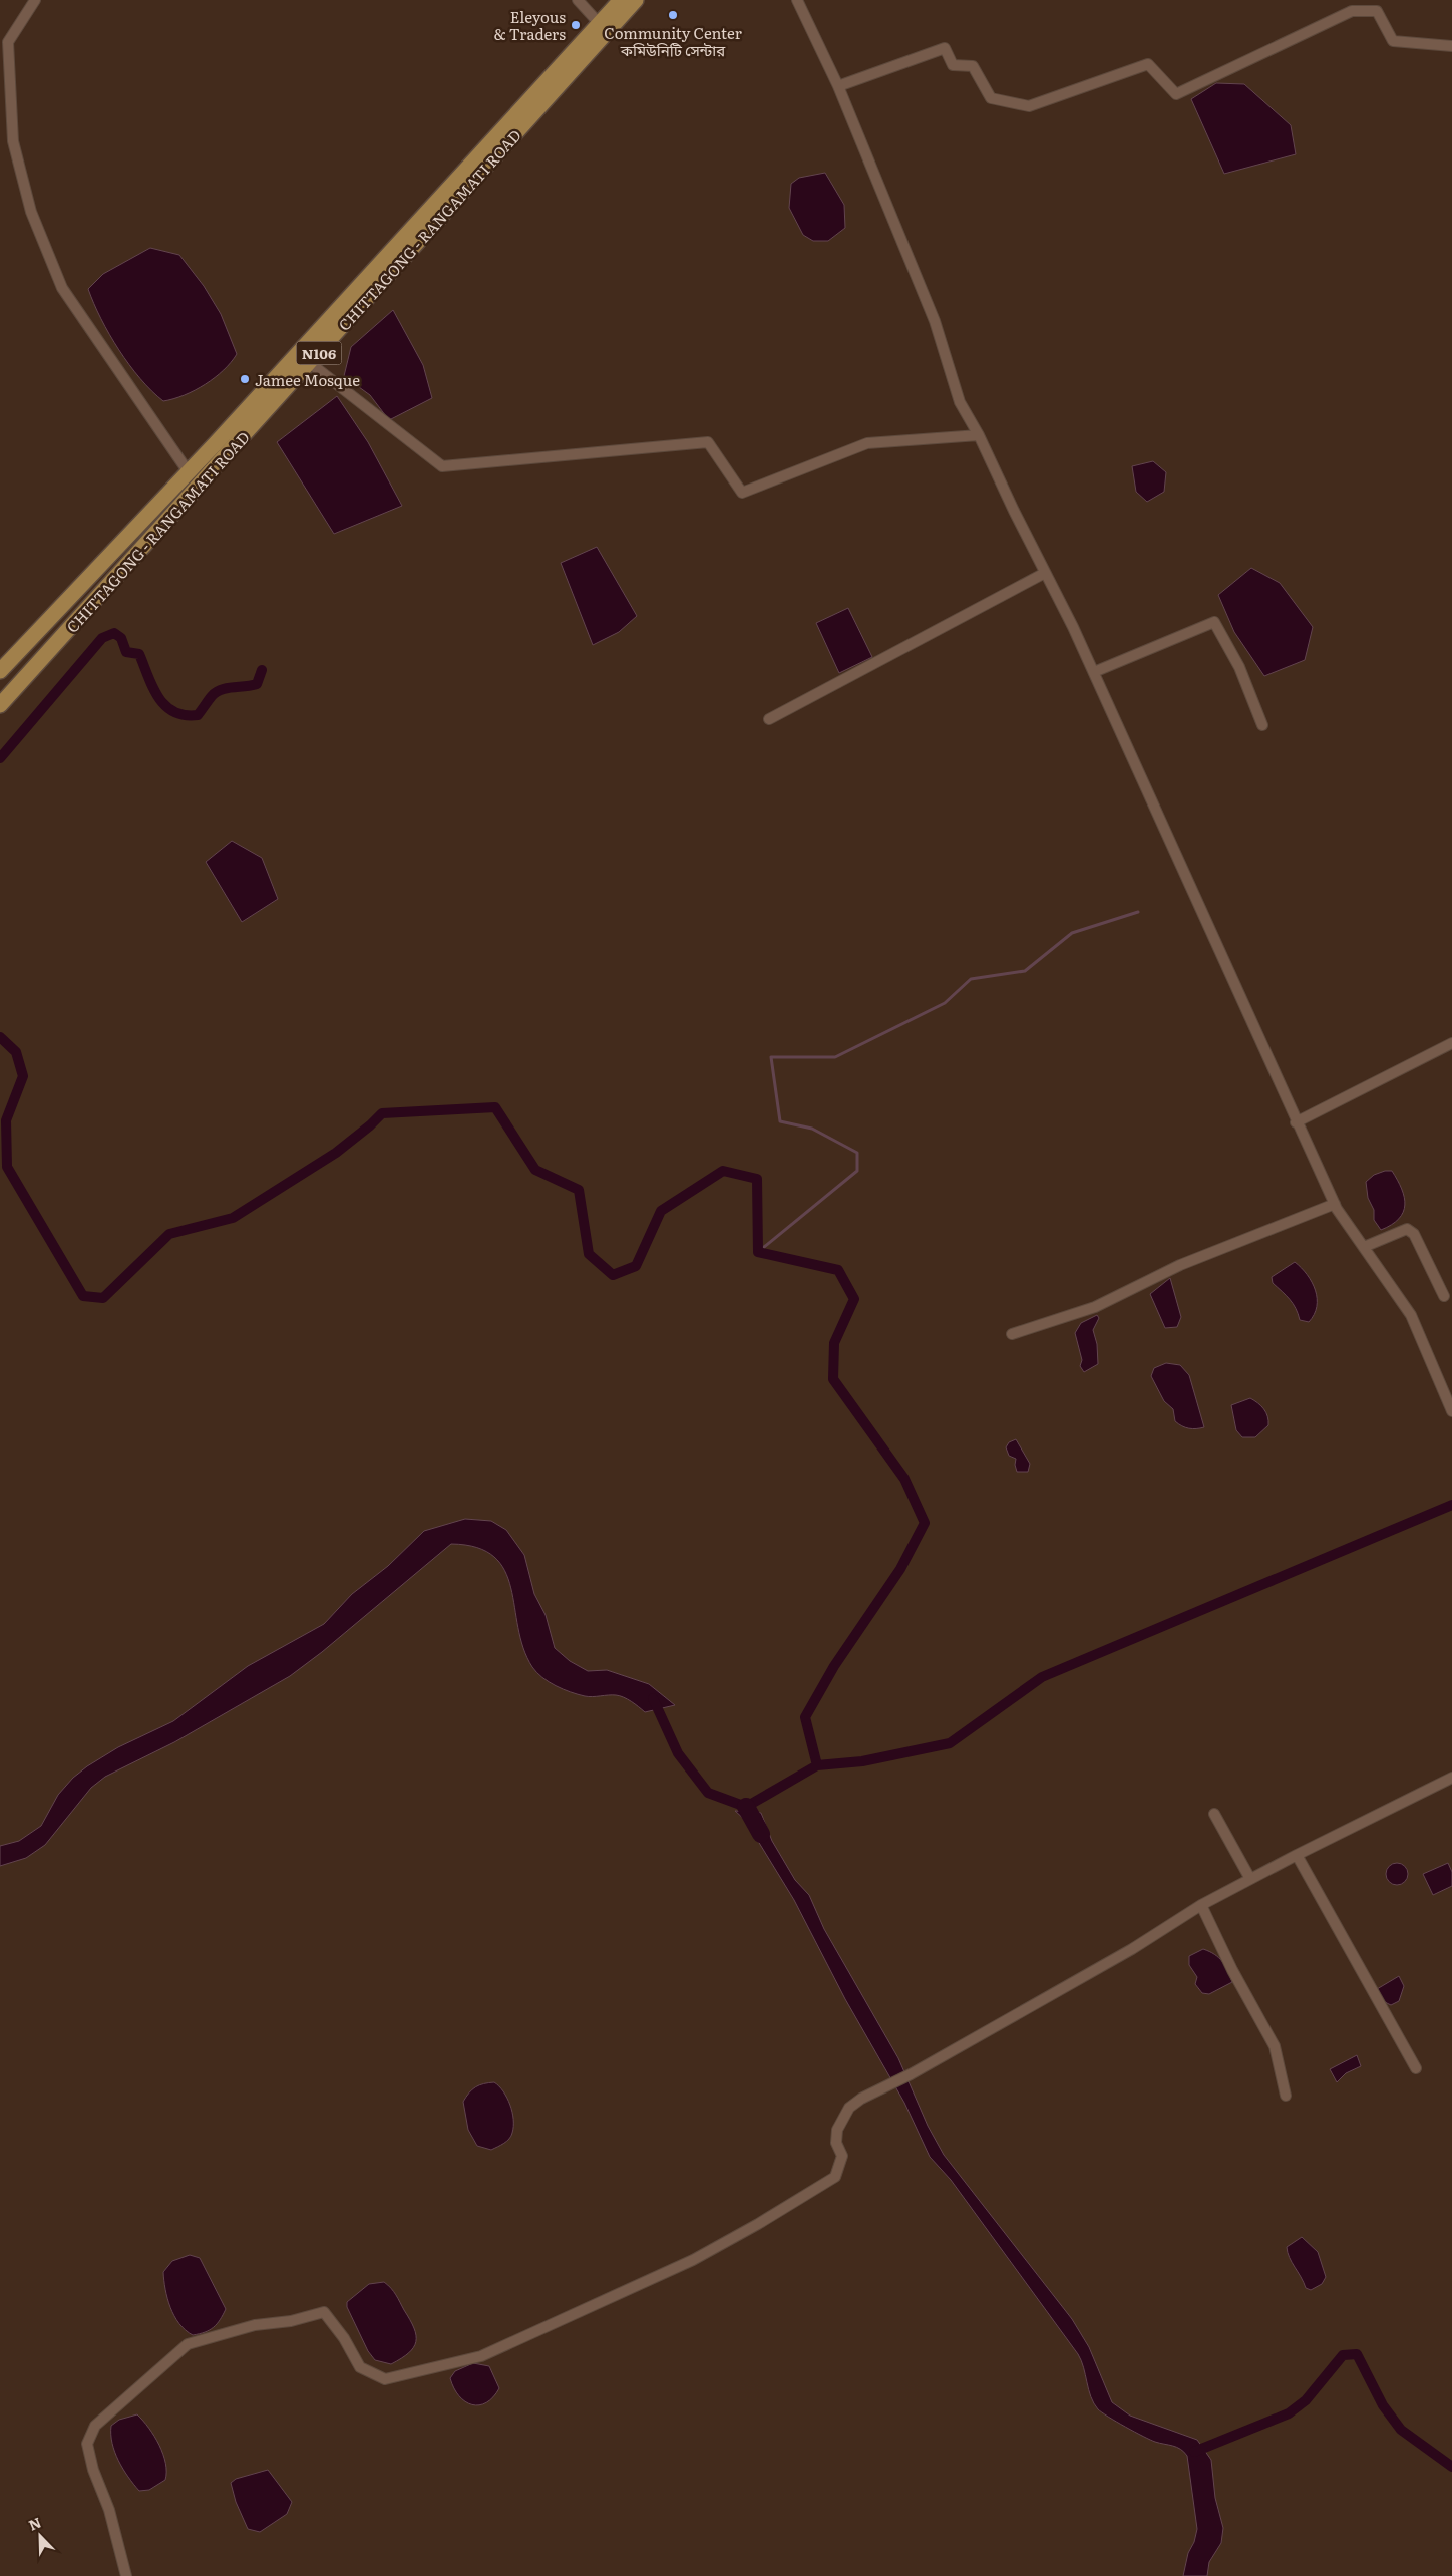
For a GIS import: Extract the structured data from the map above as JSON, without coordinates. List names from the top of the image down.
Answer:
{
  "streets": {
    "highway": ["CHITTAGONG - RANGAMATI ROAD", "N106"]
  },
  "places": ["Community Center কমিউনিটি সেন্টার", "Eleyous & Traders", "Jamee Mosque"],
  "north": "top left"
}
